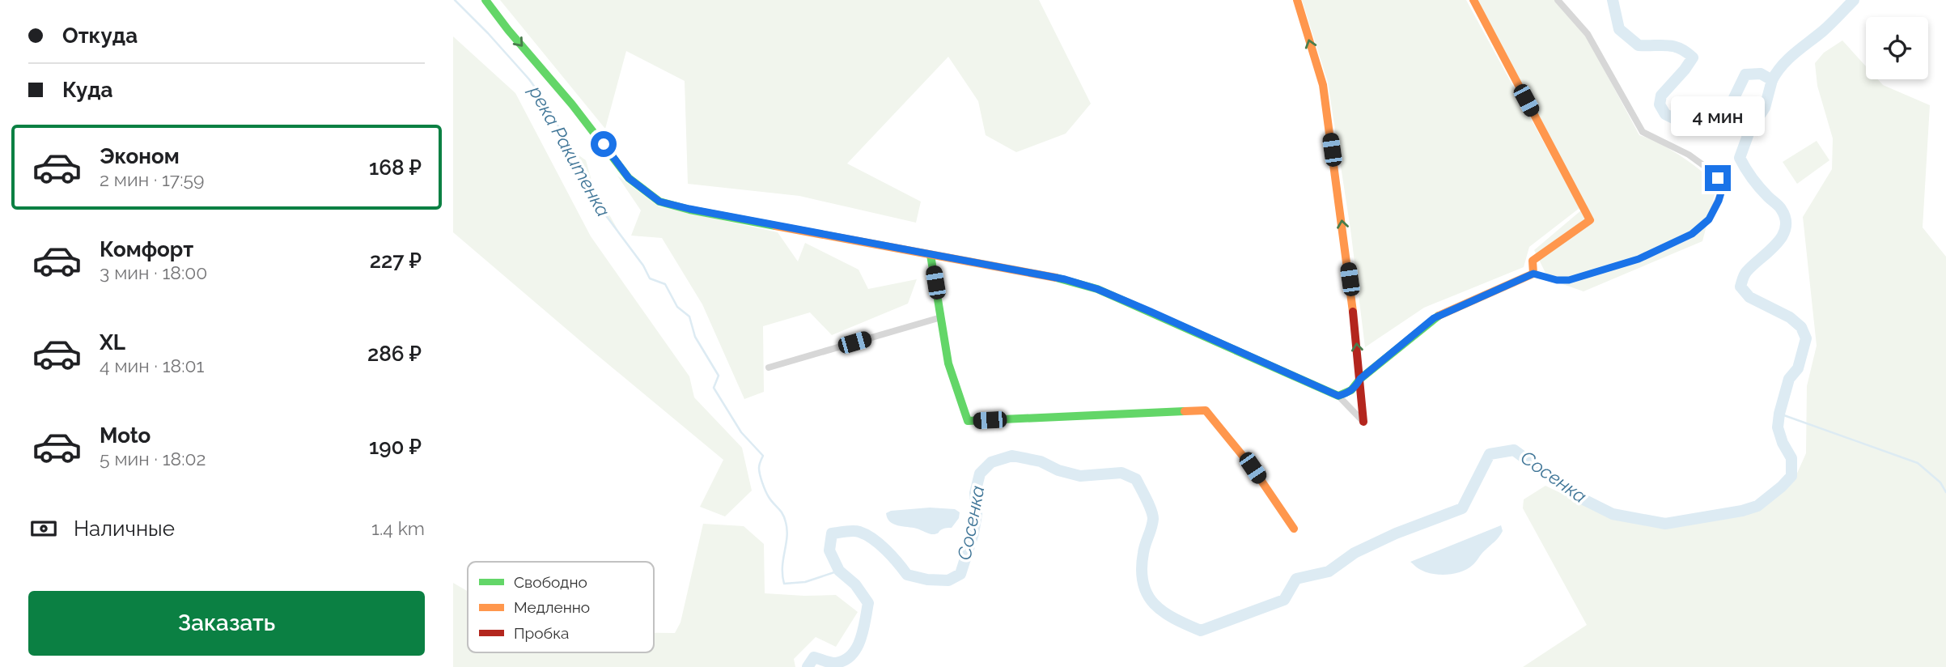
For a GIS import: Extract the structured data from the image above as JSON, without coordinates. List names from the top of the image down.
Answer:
{
  "water": ["река Ракитенка", "Сосенка"],
  "legend": ["Свободно", "Медленно", "Пробка"],
  "page": {
    "banner": ["Откуда", "Куда"],
    "bubble": "4 мин",
    "list": [
      {
        "name": "Эконом",
        "note": "2 мин · 17:59",
        "value": "168 ₽"
      },
      {
        "name": "Комфорт",
        "note": "3 мин · 18:00",
        "value": "227 ₽"
      },
      {
        "name": "XL",
        "note": "4 мин · 18:01",
        "value": "286 ₽"
      },
      {
        "name": "Moto",
        "note": "5 мин · 18:02",
        "value": "190 ₽"
      }
    ],
    "pay": ["Наличные", "1.4 km"],
    "buttons": "Заказать"
  }
}
